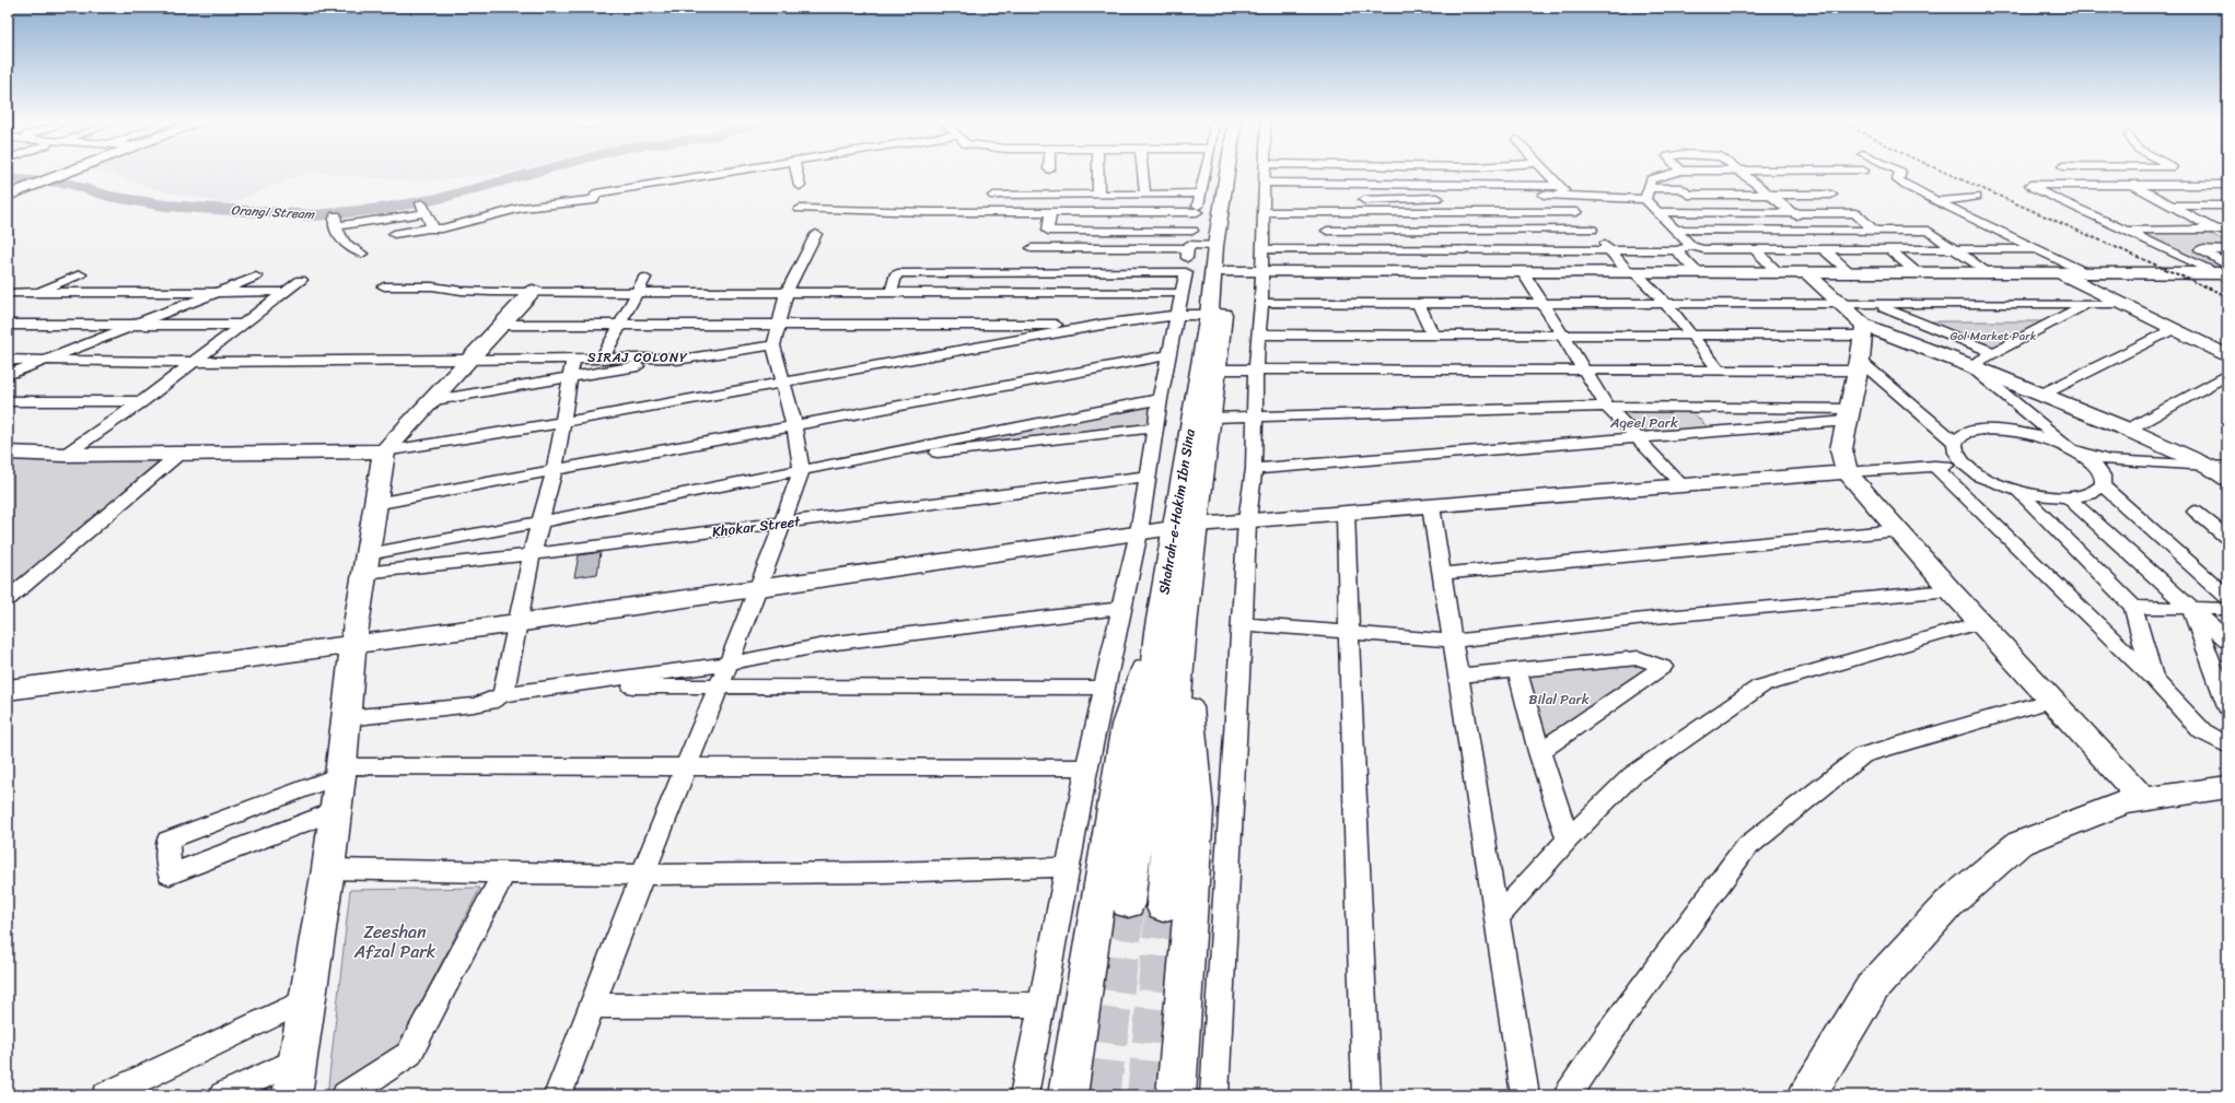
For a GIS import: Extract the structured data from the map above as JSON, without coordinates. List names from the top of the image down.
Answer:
{
  "streets": {
    "main road": ["Shahrah-e-Hakim Ibn Sina"],
    "street": ["Khokar Street"]
  },
  "districts": ["SIRAJ COLONY"],
  "water": ["Orangi Stream"],
  "parks": [
    "Gol Market Park",
    "Aqeel Park",
    "Bilal Park",
    "Zeeshan Afzal Park"
  ]
}
